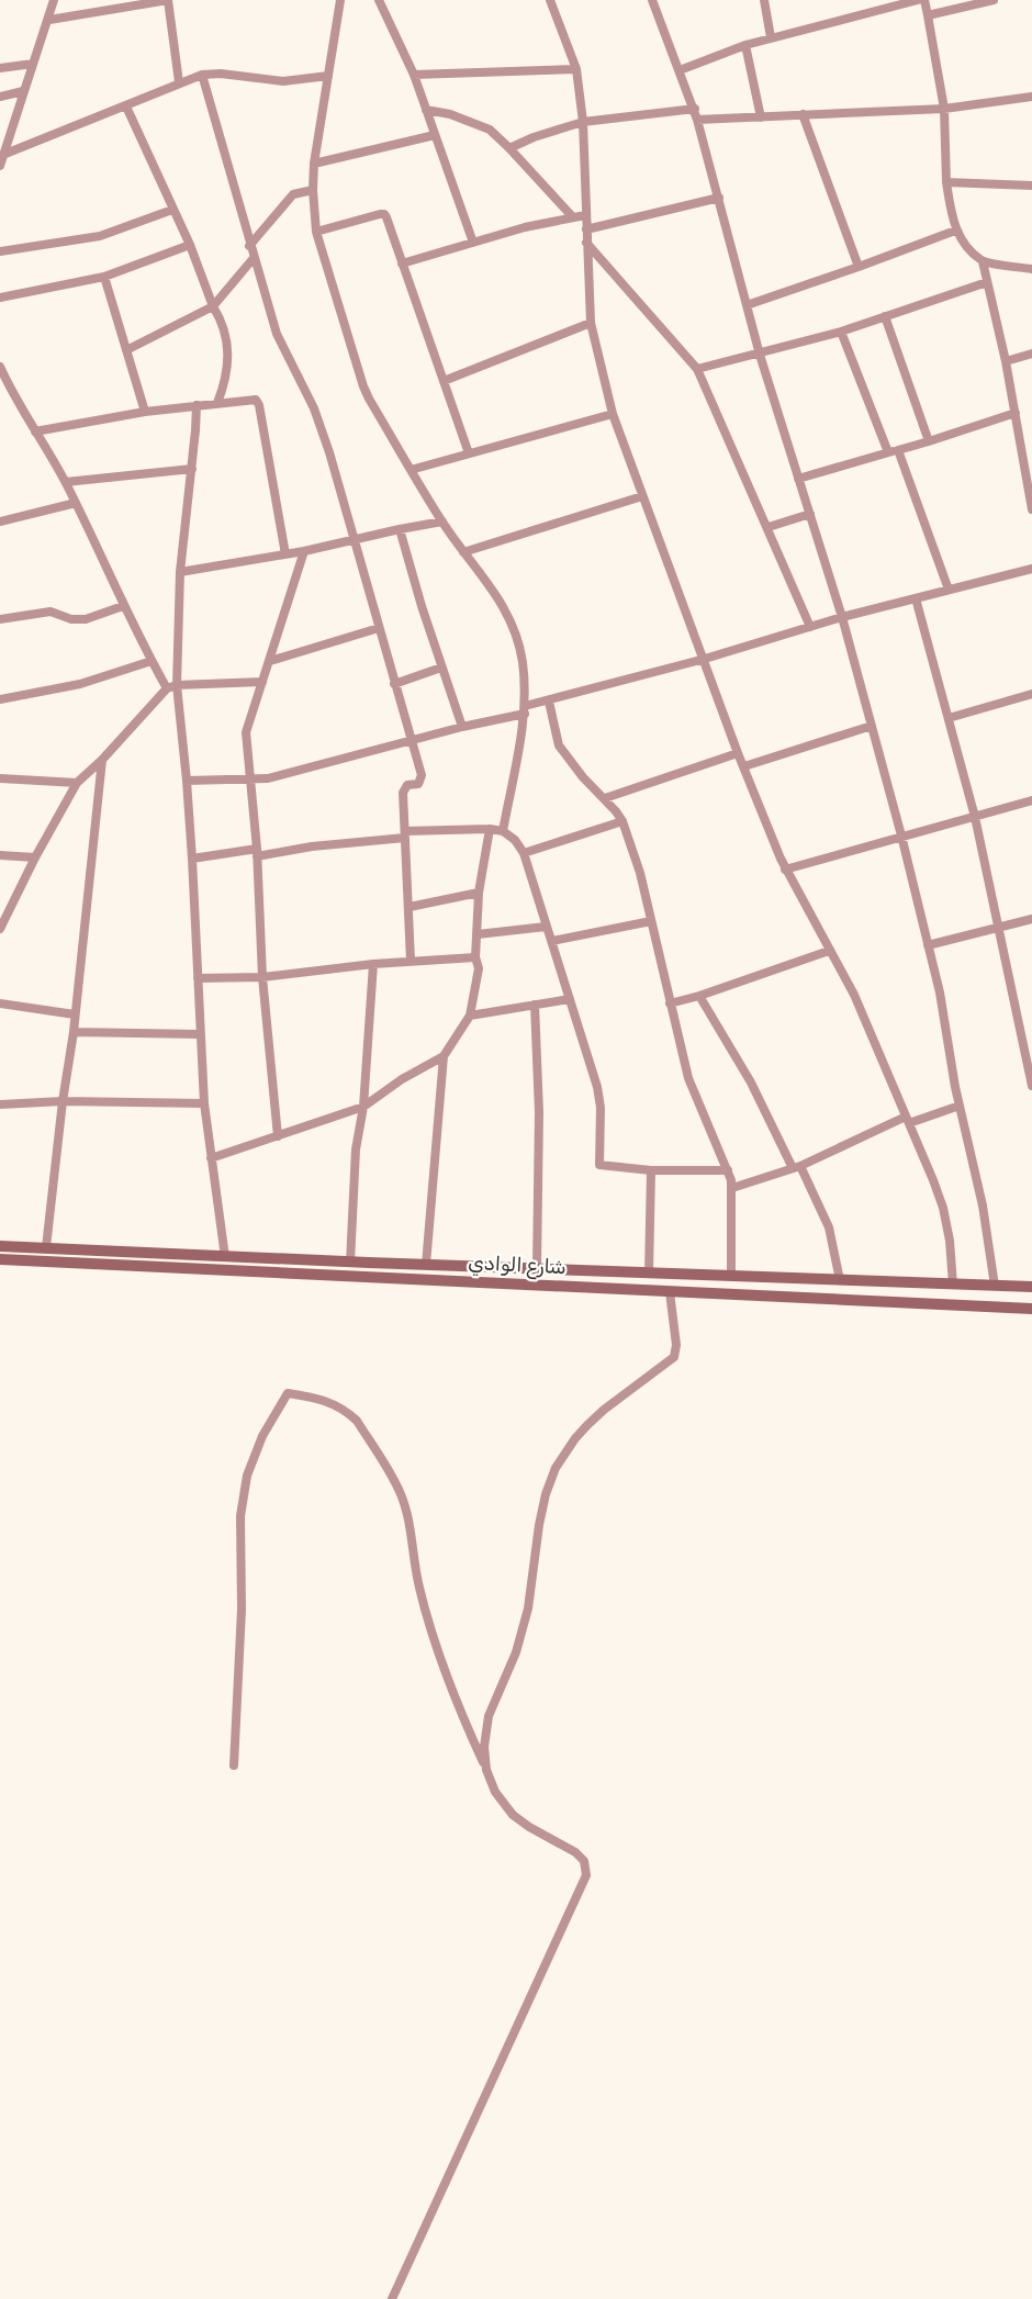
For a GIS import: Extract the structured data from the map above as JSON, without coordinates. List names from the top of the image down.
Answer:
{
  "streets": {
    "main road": ["شارع الوادي"]
  }
}
